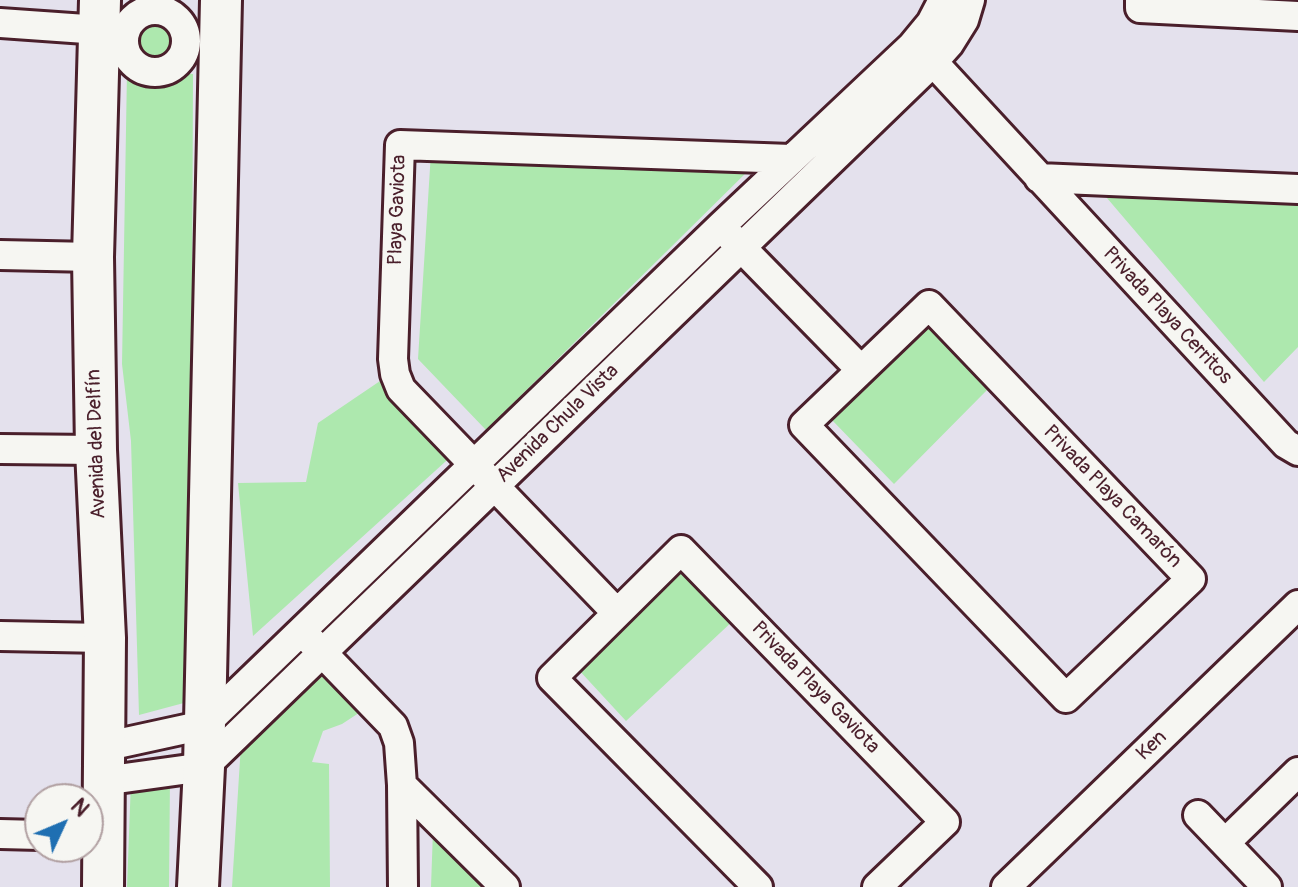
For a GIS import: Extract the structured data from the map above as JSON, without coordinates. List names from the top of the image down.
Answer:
{
  "streets": {
    "street": [
      "Playa Gaviota",
      "Privada Playa Cerritos",
      "Avenida Chula Vista",
      "Avenida del Delfín",
      "Privada Playa Camarón",
      "Privada Playa Gaviota",
      "Ken"
    ]
  },
  "crossings": [
    ["Playa Gaviota", "Avenida Chula Vista"],
    ["Privada Playa Cerritos", "Avenida Chula Vista"]
  ],
  "north": "top right"
}
